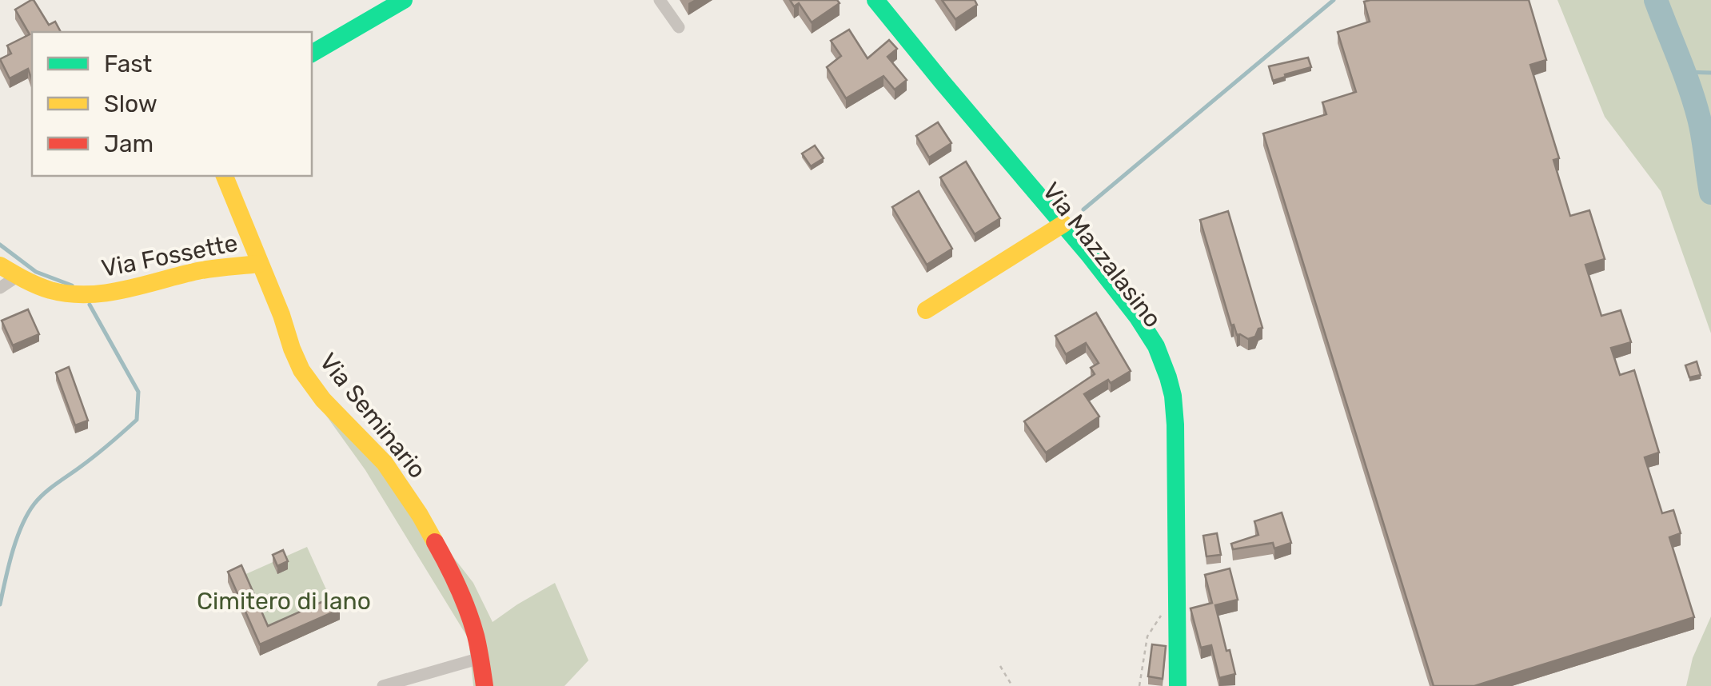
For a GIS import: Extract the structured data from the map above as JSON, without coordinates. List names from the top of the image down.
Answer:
{
  "streets": {
    "street": ["Via Mazzalasino", "Via Fossette", "Via Seminario"]
  },
  "crossings": [
    ["Via Fossette", "Via Seminario"]
  ],
  "parks": ["Cimitero di Iano"],
  "legend": ["Fast", "Slow", "Jam"]
}
